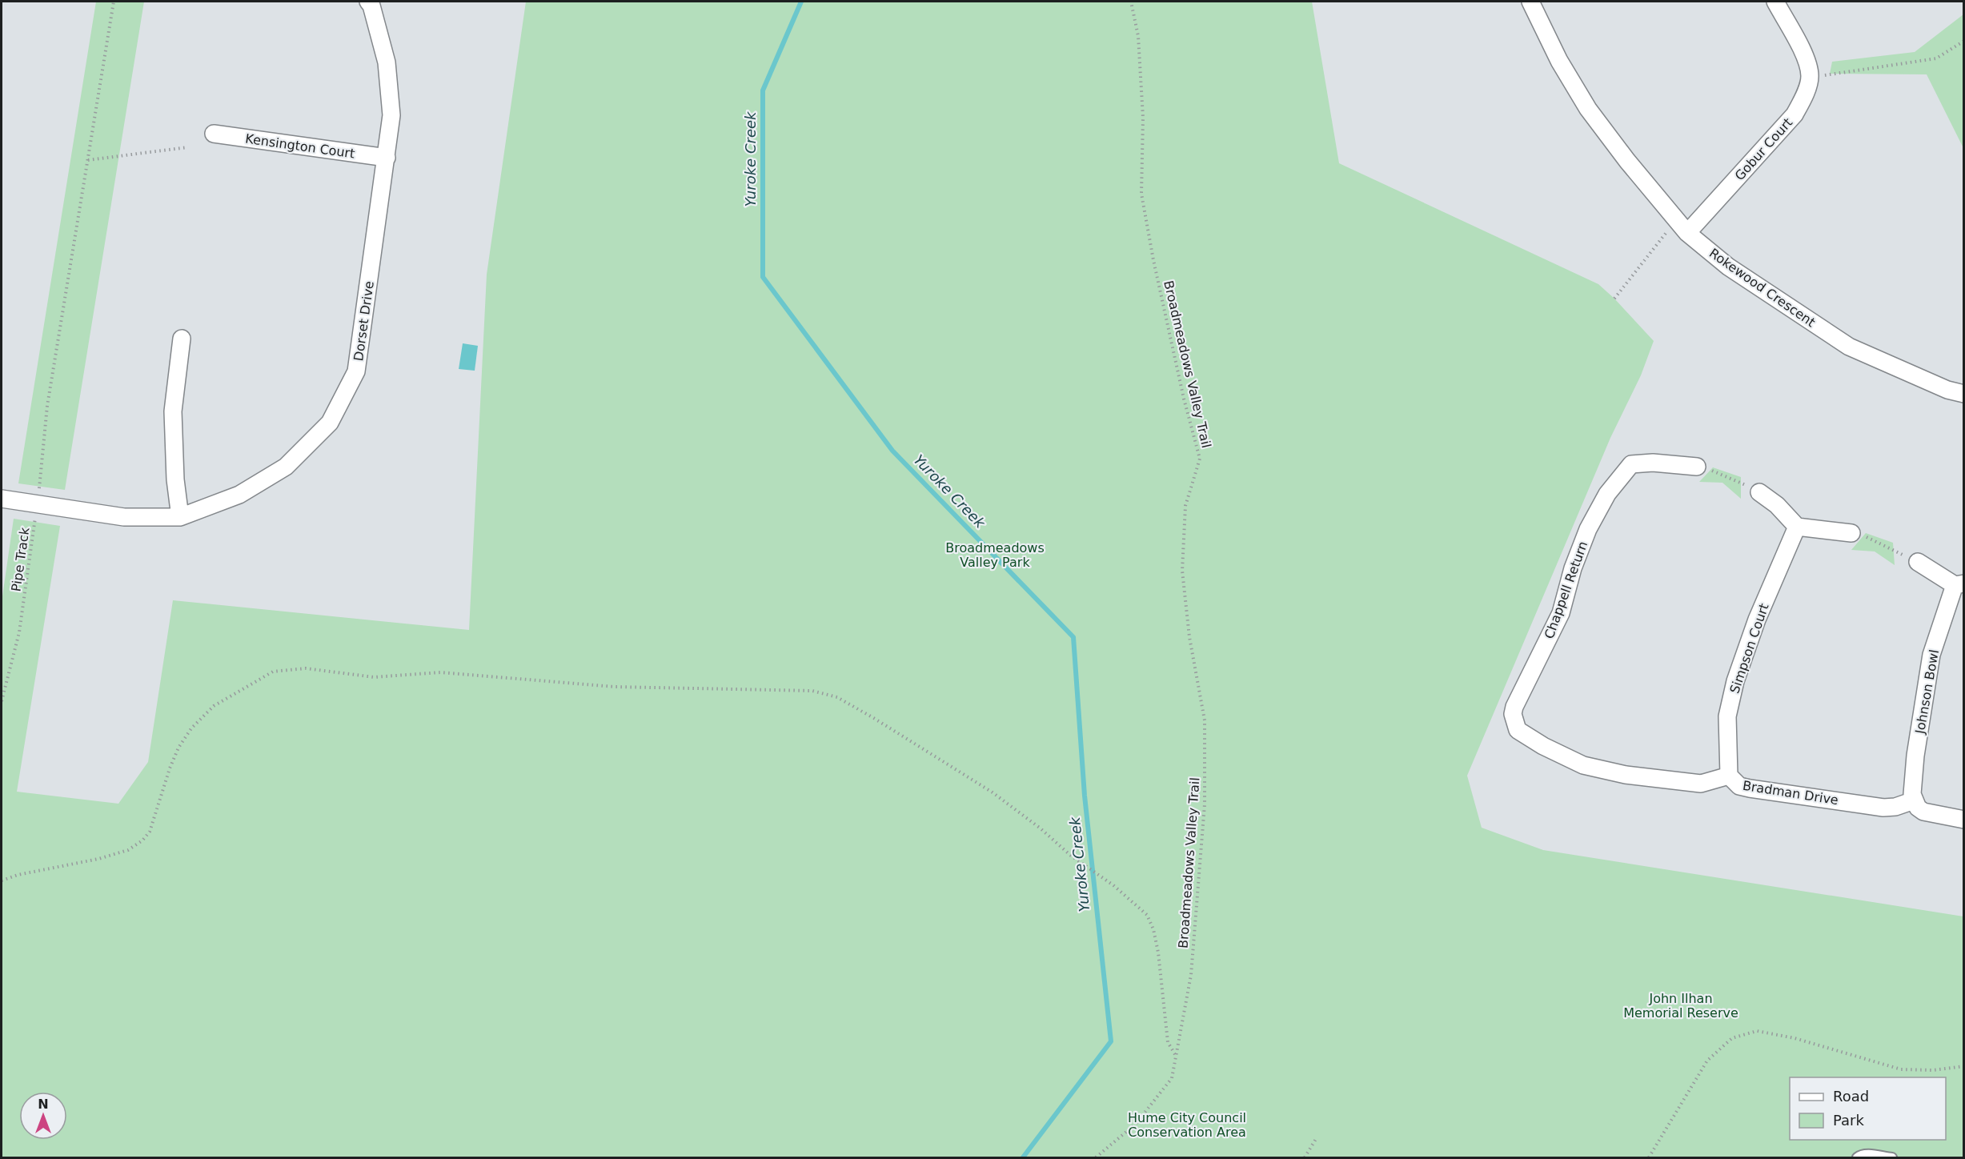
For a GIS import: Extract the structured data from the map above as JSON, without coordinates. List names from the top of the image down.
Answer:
{
  "streets": {
    "street": [
      "Kensington Court",
      "Gobur Court",
      "Rokewood Crescent",
      "Dorset Drive",
      "Chappell Return",
      "Simpson Court",
      "Johnson Bowl",
      "Bradman Drive"
    ],
    "path": ["Broadmeadows Valley Trail", "Pipe Track"]
  },
  "crossings": [
    ["Kensington Court", "Dorset Drive"],
    ["Gobur Court", "Rokewood Crescent"],
    ["Dorset Drive", "Pipe Track"],
    ["Chappell Return", "Bradman Drive"],
    ["Simpson Court", "Bradman Drive"],
    ["Johnson Bowl", "Bradman Drive"]
  ],
  "water": ["Yuroke Creek"],
  "parks": ["Broadmeadows Valley Park", "John Ilhan Memorial Reserve", "Hume City Council Conservation Area"],
  "legend": ["Road", "Park"],
  "north": "top"
}
